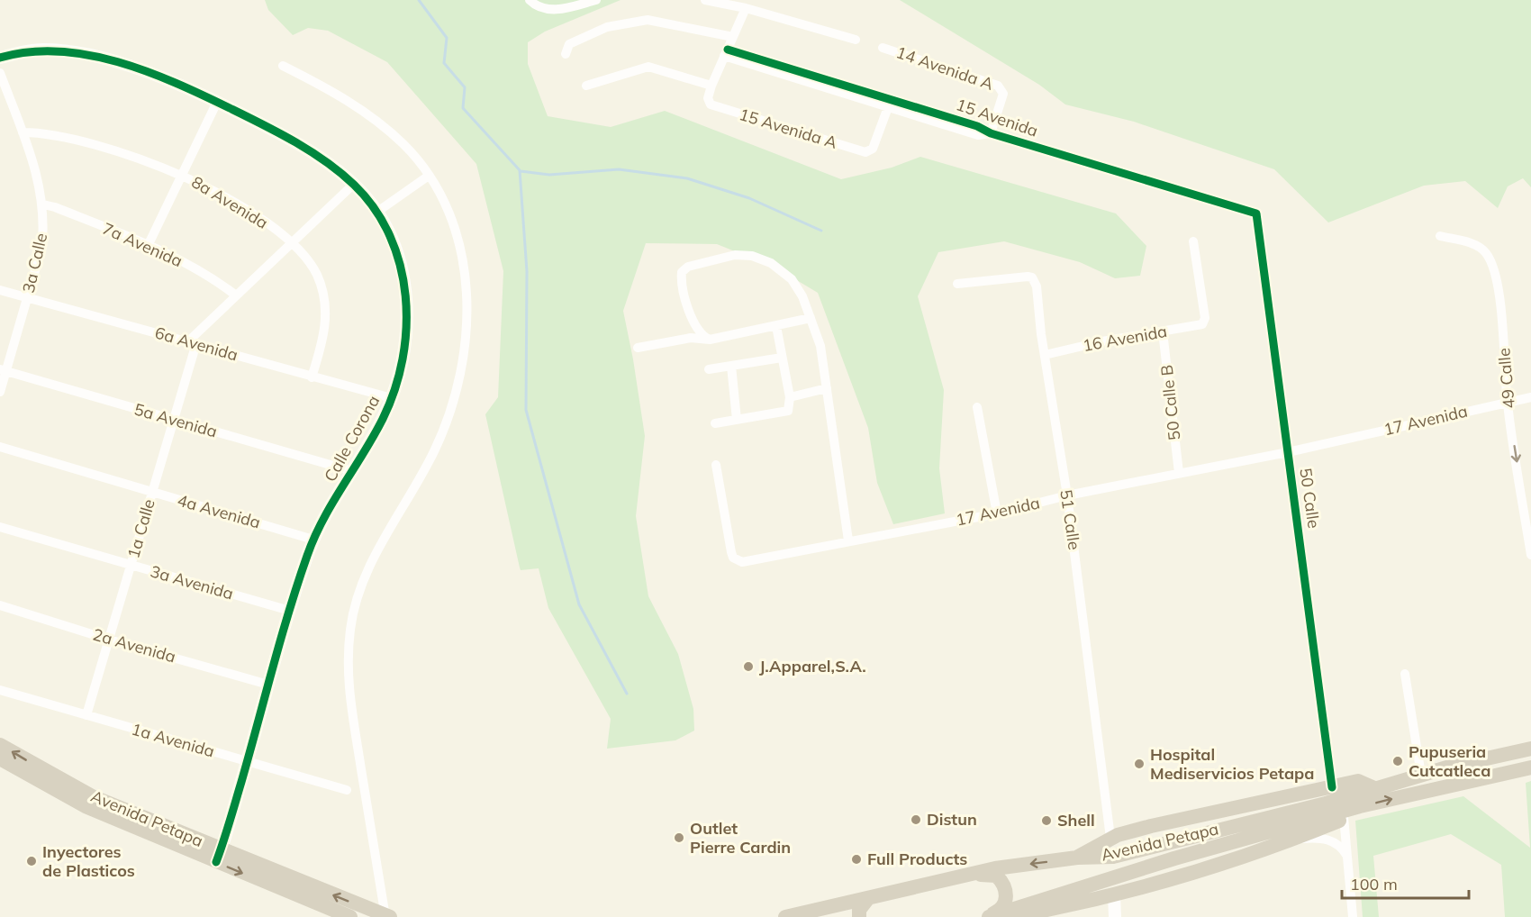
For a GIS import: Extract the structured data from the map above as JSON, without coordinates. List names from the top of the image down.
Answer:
{
  "streets": {
    "main road": ["Avenida Petapa"],
    "street": [
      "14 Avenida A",
      "15 Avenida",
      "15 Avenida A",
      "8a Avenida",
      "7a Avenida",
      "3a Calle",
      "16 Avenida",
      "6a Avenida",
      "49 Calle",
      "50 Calle B",
      "5a Avenida",
      "17 Avenida",
      "Calle Corona",
      "50 Calle",
      "4a Avenida",
      "51 Calle",
      "1a Calle",
      "3a Avenida",
      "2a Avenida",
      "1a Avenida"
    ]
  },
  "crossings": [
    ["14 Avenida A", "15 Avenida"],
    ["15 Avenida", "15 Avenida A"],
    ["15 Avenida", "50 Calle"],
    ["8a Avenida", "3a Calle"],
    ["8a Avenida", "6a Avenida"],
    ["8a Avenida", "1a Calle"],
    ["7a Avenida", "3a Calle"],
    ["7a Avenida", "1a Calle"],
    ["3a Calle", "6a Avenida"],
    ["3a Calle", "5a Avenida"],
    ["16 Avenida", "50 Calle B"],
    ["16 Avenida", "51 Calle"],
    ["6a Avenida", "Calle Corona"],
    ["6a Avenida", "1a Calle"],
    ["49 Calle", "17 Avenida"],
    ["50 Calle B", "17 Avenida"],
    ["5a Avenida", "Calle Corona"],
    ["5a Avenida", "1a Calle"],
    ["17 Avenida", "50 Calle"],
    ["17 Avenida", "51 Calle"],
    ["Calle Corona", "4a Avenida"],
    ["Calle Corona", "1a Calle"],
    ["Calle Corona", "3a Avenida"],
    ["Calle Corona", "2a Avenida"],
    ["Calle Corona", "1a Avenida"],
    ["Calle Corona", "Avenida Petapa"],
    ["4a Avenida", "1a Calle"],
    ["1a Calle", "3a Avenida"],
    ["1a Calle", "2a Avenida"],
    ["1a Calle", "1a Avenida"]
  ],
  "one_way": ["49 Calle"],
  "places": [
    "J.Apparel,S.A.",
    "Pupuseria Cutcatleca",
    "Hospital Mediservicios Petapa",
    "Distun",
    "Shell",
    "Outlet Pierre Cardin",
    "Full Products",
    "Inyectores de Plasticos"
  ],
  "scale_bar": "100 m"
}
